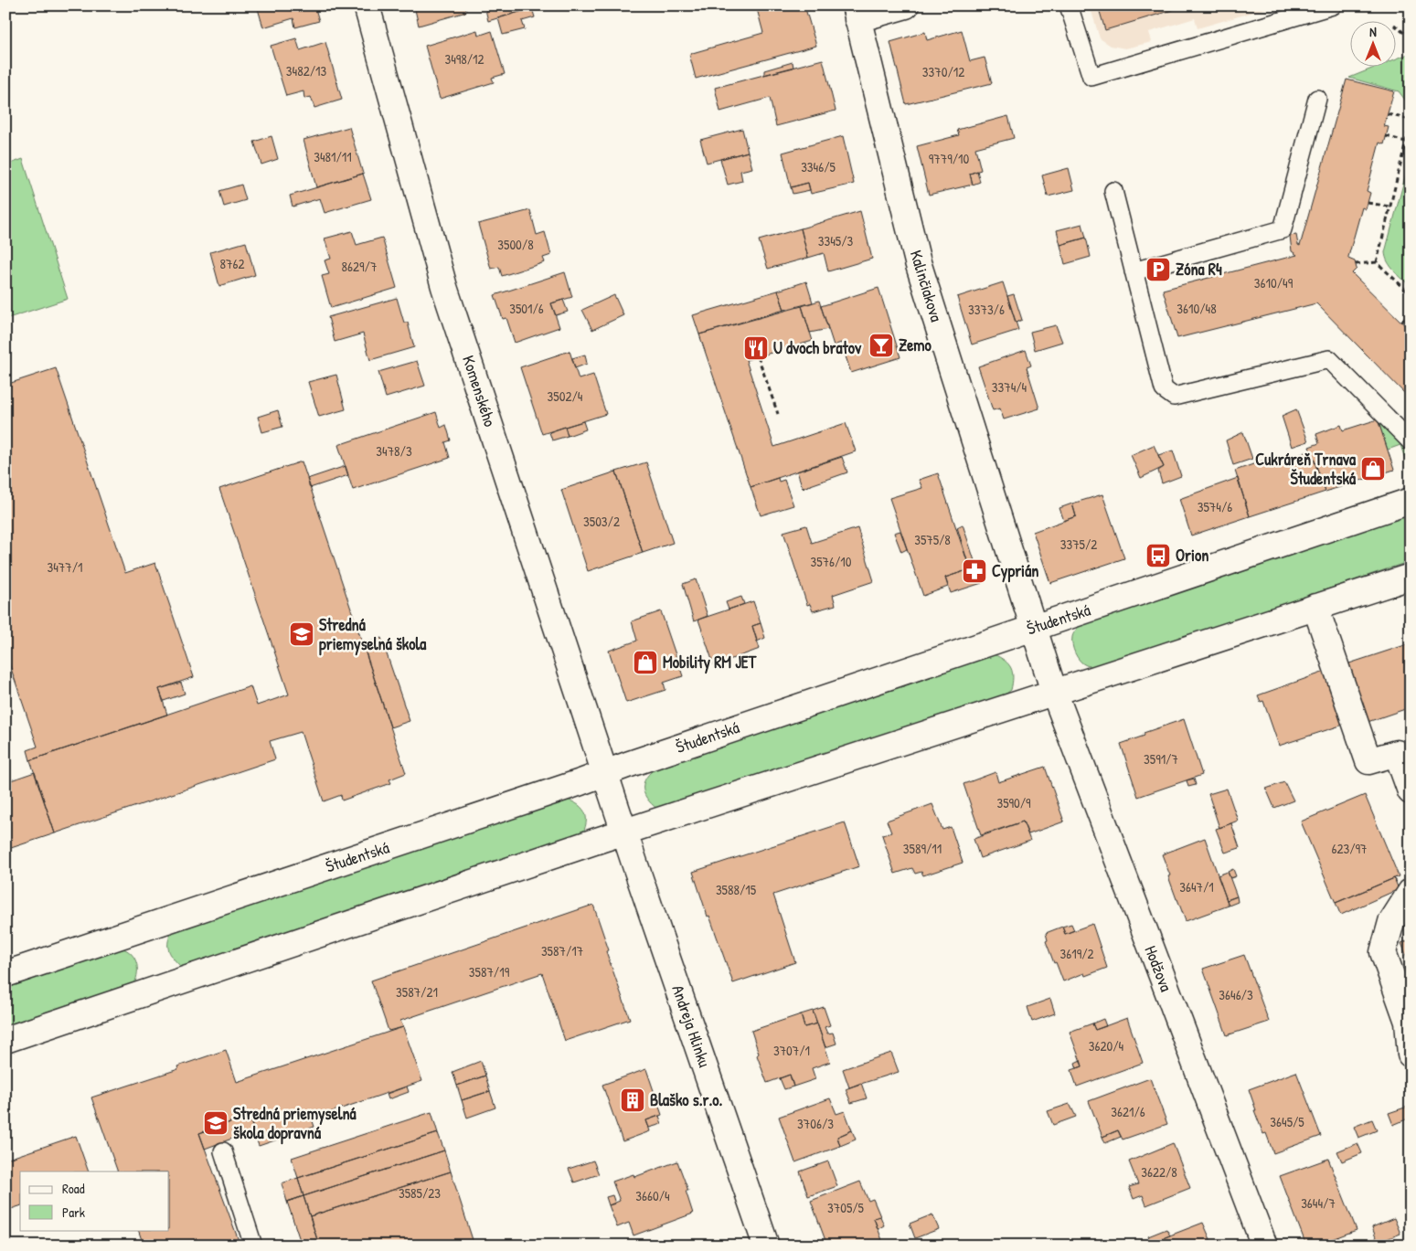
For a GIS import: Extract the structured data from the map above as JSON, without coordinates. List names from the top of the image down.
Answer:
{
  "streets": {
    "street": [
      "Kalinčiakova",
      "Komenského",
      "Študentská",
      "Hodžova",
      "Andreja Hlinku"
    ]
  },
  "crossings": [
    ["Kalinčiakova", "Študentská"],
    ["Kalinčiakova", "Hodžova"],
    ["Komenského", "Študentská"],
    ["Komenského", "Andreja Hlinku"]
  ],
  "places": {
    "parking": ["Zóna R4"],
    "bar": ["Zemo"],
    "restaurant": ["U dvoch bratov"],
    "shop": ["Cukráreň Trnava Študentská", "Mobility RM JET"],
    "bus stop": ["Orion"],
    "pharmacy": ["Cyprián"],
    "school or university": ["Stredná priemyselná škola", "Stredná priemyselná škola dopravná"],
    "building": ["Blaško s.r.o."]
  },
  "house_numbers": [
    "3498/12",
    "3482/13",
    "3370/12",
    "3481/11",
    "9779/10",
    "3346/5",
    "3345/3",
    "3500/8",
    "8762",
    "8629/7",
    "3610/49",
    "3501/6",
    "3610/48",
    "3373/6",
    "3374/4",
    "3502/4",
    "3478/3",
    "3574/6",
    "3503/2",
    "3575/8",
    "3375/2",
    "3576/10",
    "3477/1",
    "3591/7",
    "3590/9",
    "3589/11",
    "623/97",
    "3647/1",
    "3588/15",
    "3587/17",
    "3619/2",
    "3587/19",
    "3587/21",
    "3646/3",
    "3620/4",
    "3707/1",
    "3621/6",
    "3645/5",
    "3706/3",
    "3622/8",
    "3585/23",
    "3660/4",
    "3644/7",
    "3705/5"
  ],
  "legend": ["Road", "Park"],
  "north": "top"
}
